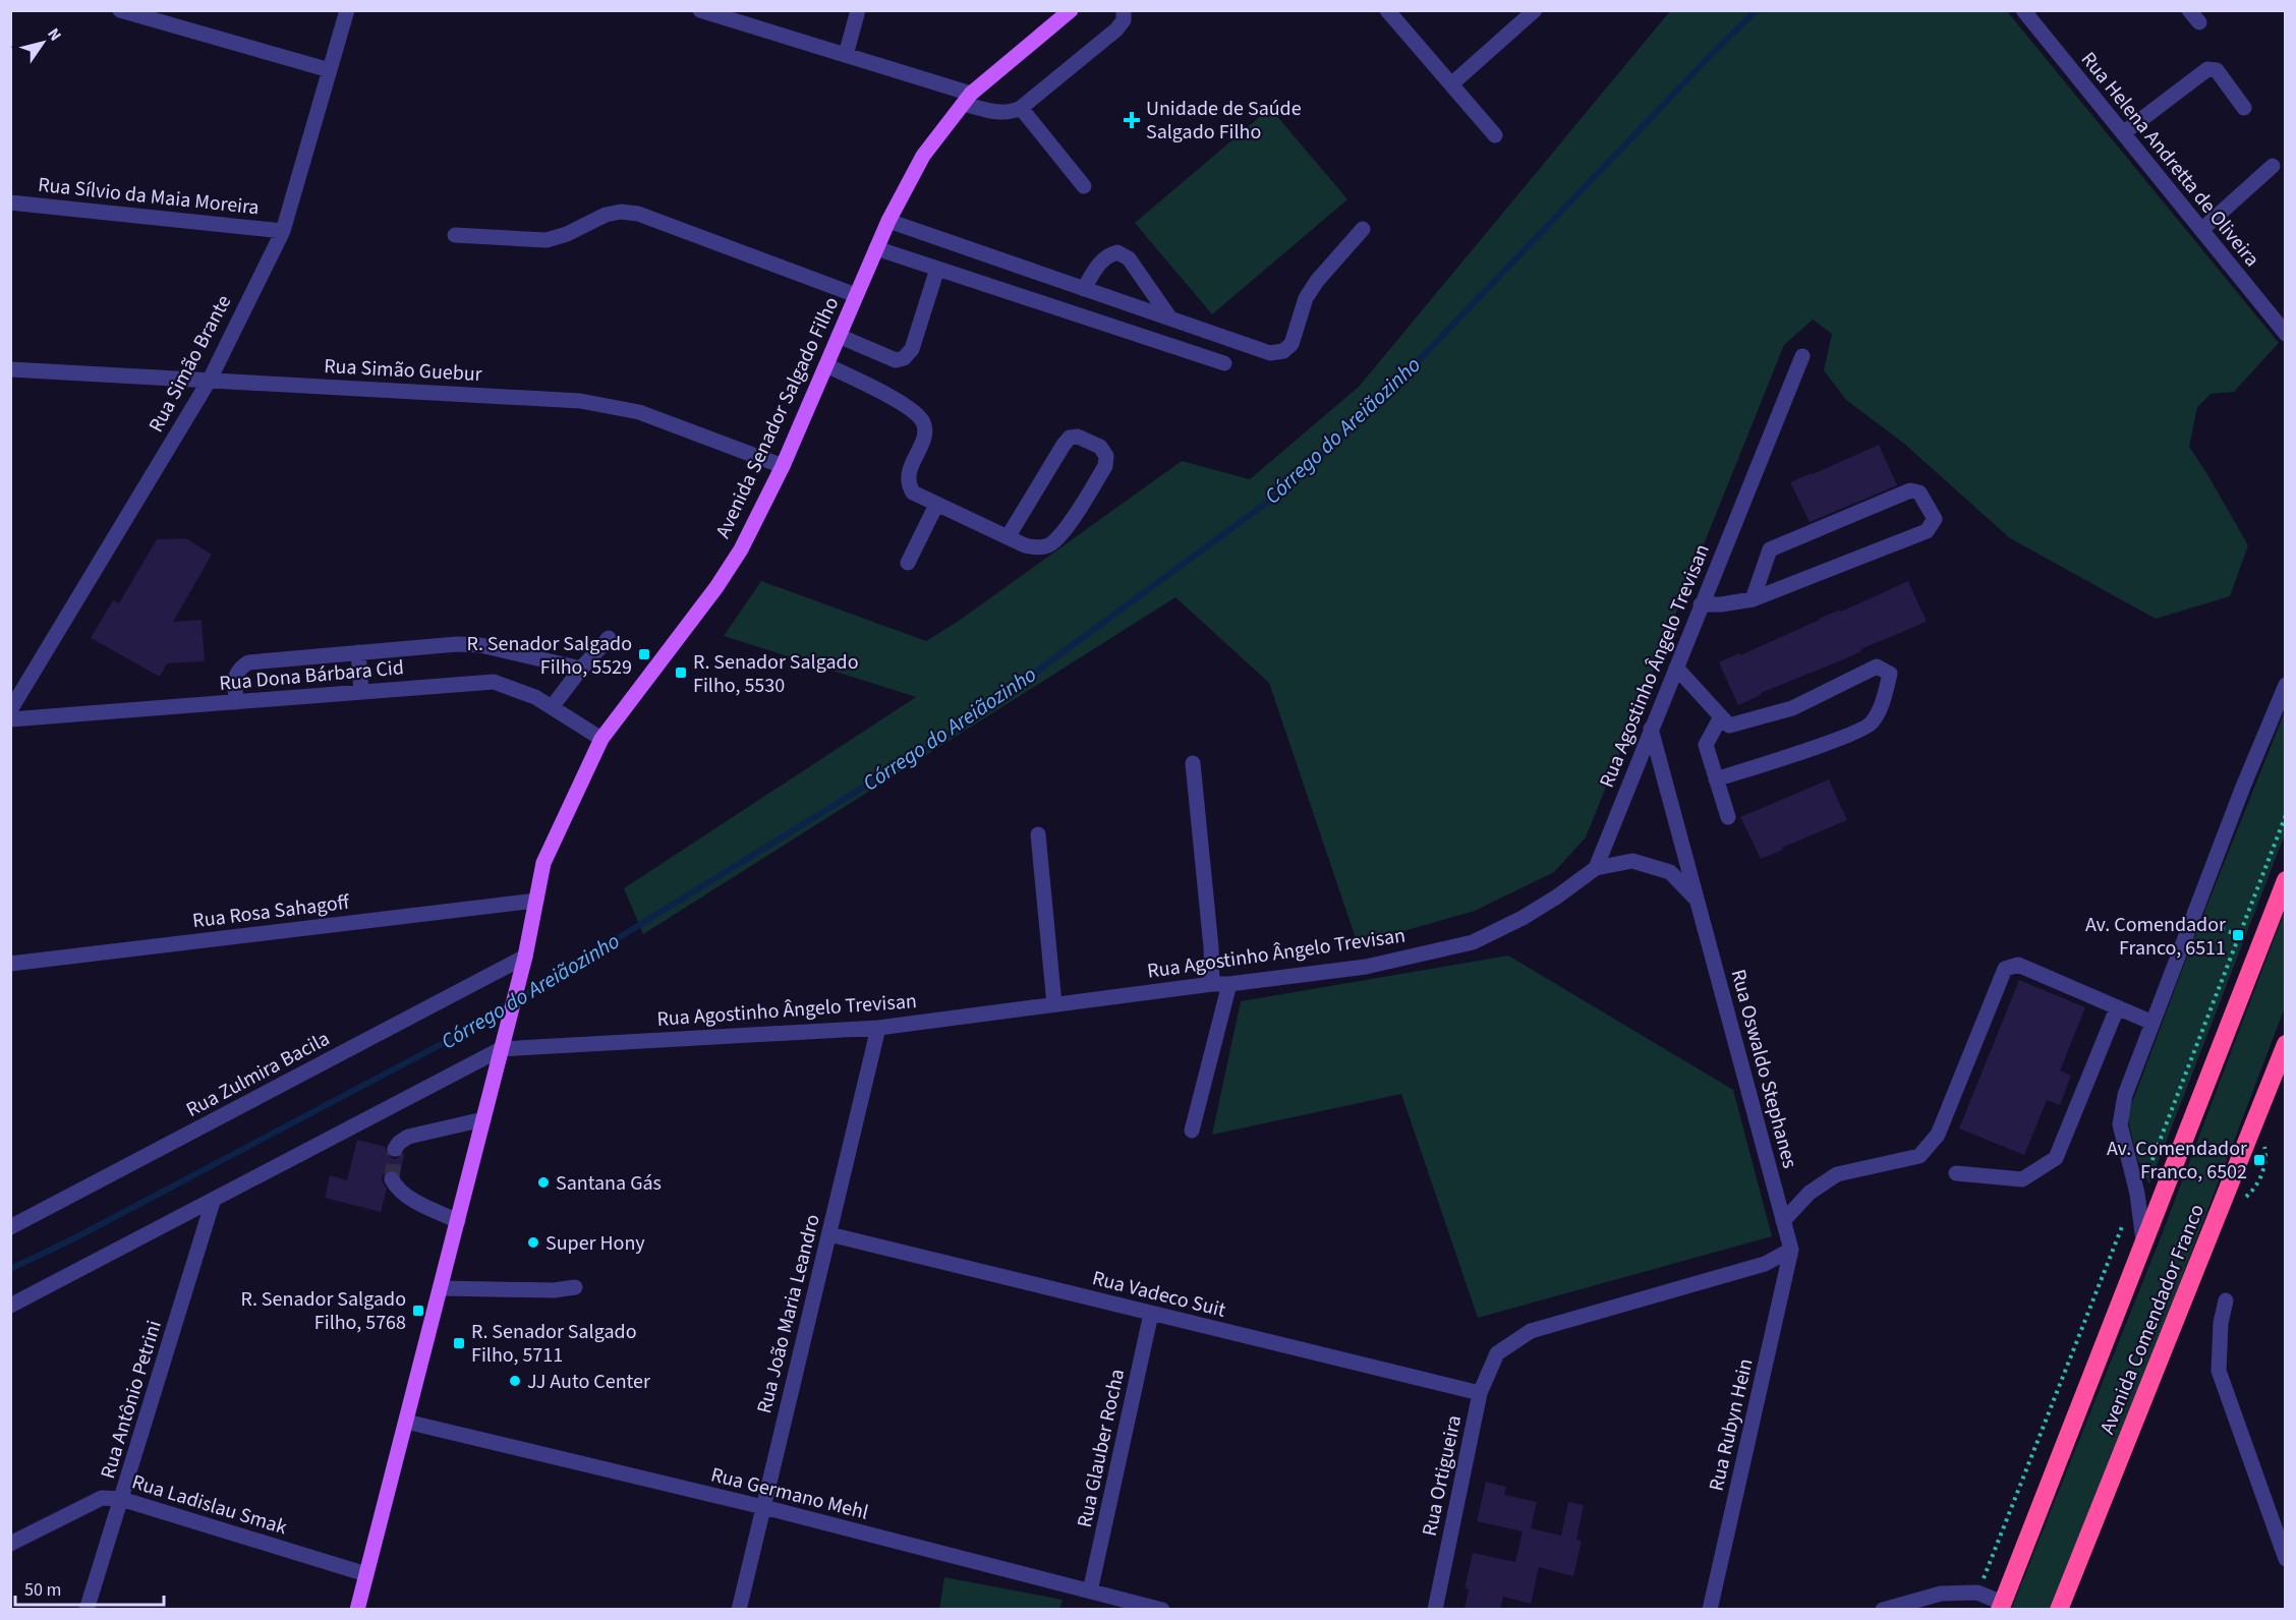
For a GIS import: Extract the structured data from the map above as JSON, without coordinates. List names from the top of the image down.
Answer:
{
  "streets": {
    "highway": ["Avenida Comendador Franco"],
    "main road": ["Avenida Senador Salgado Filho"],
    "street": [
      "Rua Helena Andretta de Oliveira",
      "Rua Sílvio da Maia Moreira",
      "Rua Simão Brante",
      "Rua Simão Guebur",
      "Rua Agostinho Ângelo Trevisan",
      "Rua Dona Bárbara Cid",
      "Rua Rosa Sahagoff",
      "Rua Oswaldo Stephanes",
      "Rua Zulmira Bacila",
      "Rua Vadeco Suit",
      "Rua João Maria Leandro",
      "Rua Antônio Petrini",
      "Rua Rubyn Hein",
      "Rua Glauber Rocha",
      "Rua Ortigueira",
      "Rua Germano Mehl",
      "Rua Ladislau Smak"
    ]
  },
  "crossings": [
    ["Rua Sílvio da Maia Moreira", "Rua Simão Brante"],
    ["Rua Simão Brante", "Rua Simão Guebur"],
    ["Rua Simão Guebur", "Avenida Senador Salgado Filho"],
    ["Avenida Senador Salgado Filho", "Rua Agostinho Ângelo Trevisan"],
    ["Avenida Senador Salgado Filho", "Rua Dona Bárbara Cid"],
    ["Avenida Senador Salgado Filho", "Rua Rosa Sahagoff"],
    ["Avenida Senador Salgado Filho", "Rua Zulmira Bacila"],
    ["Avenida Senador Salgado Filho", "Rua Germano Mehl"],
    ["Avenida Senador Salgado Filho", "Rua Ladislau Smak"],
    ["Rua Agostinho Ângelo Trevisan", "Rua Oswaldo Stephanes"],
    ["Rua Agostinho Ângelo Trevisan", "Rua João Maria Leandro"],
    ["Rua Oswaldo Stephanes", "Rua Rubyn Hein"],
    ["Rua Oswaldo Stephanes", "Rua Ortigueira"],
    ["Rua Vadeco Suit", "Rua João Maria Leandro"],
    ["Rua Vadeco Suit", "Rua Glauber Rocha"],
    ["Rua Vadeco Suit", "Rua Ortigueira"],
    ["Rua João Maria Leandro", "Rua Germano Mehl"],
    ["Rua Antônio Petrini", "Rua Ladislau Smak"],
    ["Rua Rubyn Hein", "Rua Ortigueira"],
    ["Rua Glauber Rocha", "Rua Germano Mehl"]
  ],
  "water": ["Córrego do Areiãozinho"],
  "places": {
    "health": ["Unidade de Saúde Salgado Filho"],
    "transit": [
      "R. Senador Salgado Filho, 5529",
      "R. Senador Salgado Filho, 5530",
      "Av. Comendador Franco, 6511",
      "Av. Comendador Franco, 6502",
      "R. Senador Salgado Filho, 5768",
      "R. Senador Salgado Filho, 5711"
    ],
    "other": ["Santana Gás", "Super Hony", "JJ Auto Center"]
  },
  "scale_bar": "50 m",
  "north": "top right"
}
